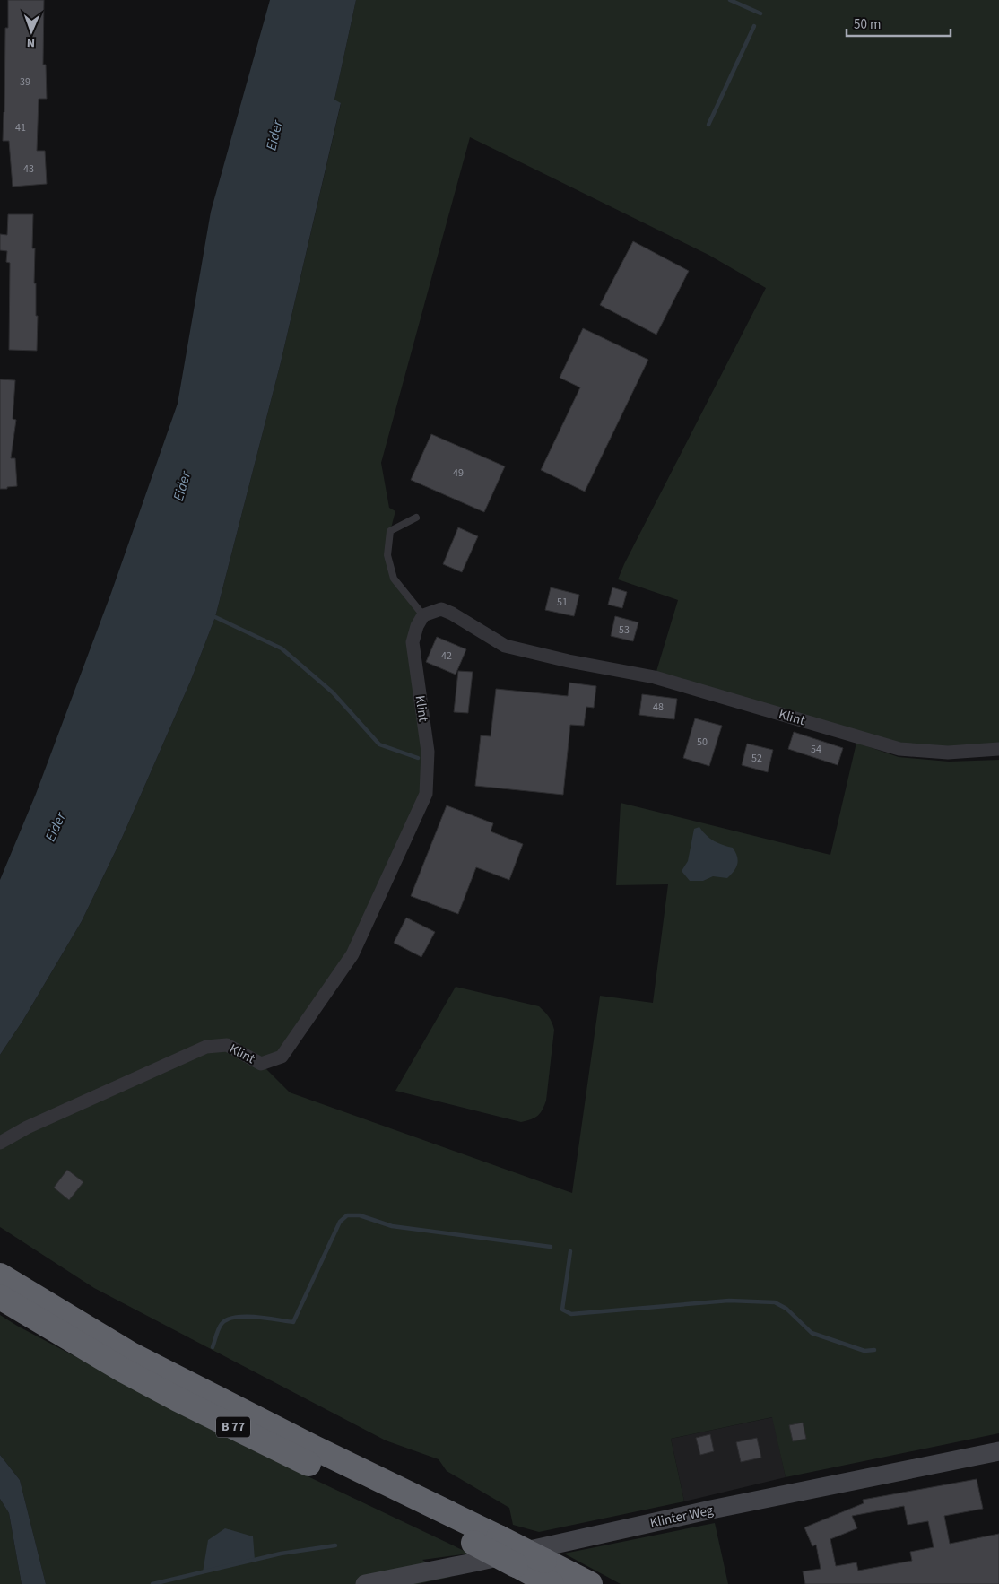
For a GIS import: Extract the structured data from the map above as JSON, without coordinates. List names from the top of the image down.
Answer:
{
  "streets": {
    "highway": ["B 77"],
    "street": ["Klint", "Klinter Weg"]
  },
  "water": ["Eider"],
  "house_numbers": [
    "39",
    "41",
    "43",
    "49",
    "51",
    "53",
    "42",
    "48",
    "50",
    "54",
    "52"
  ],
  "scale_bar": "50 m",
  "north": "bottom"
}
